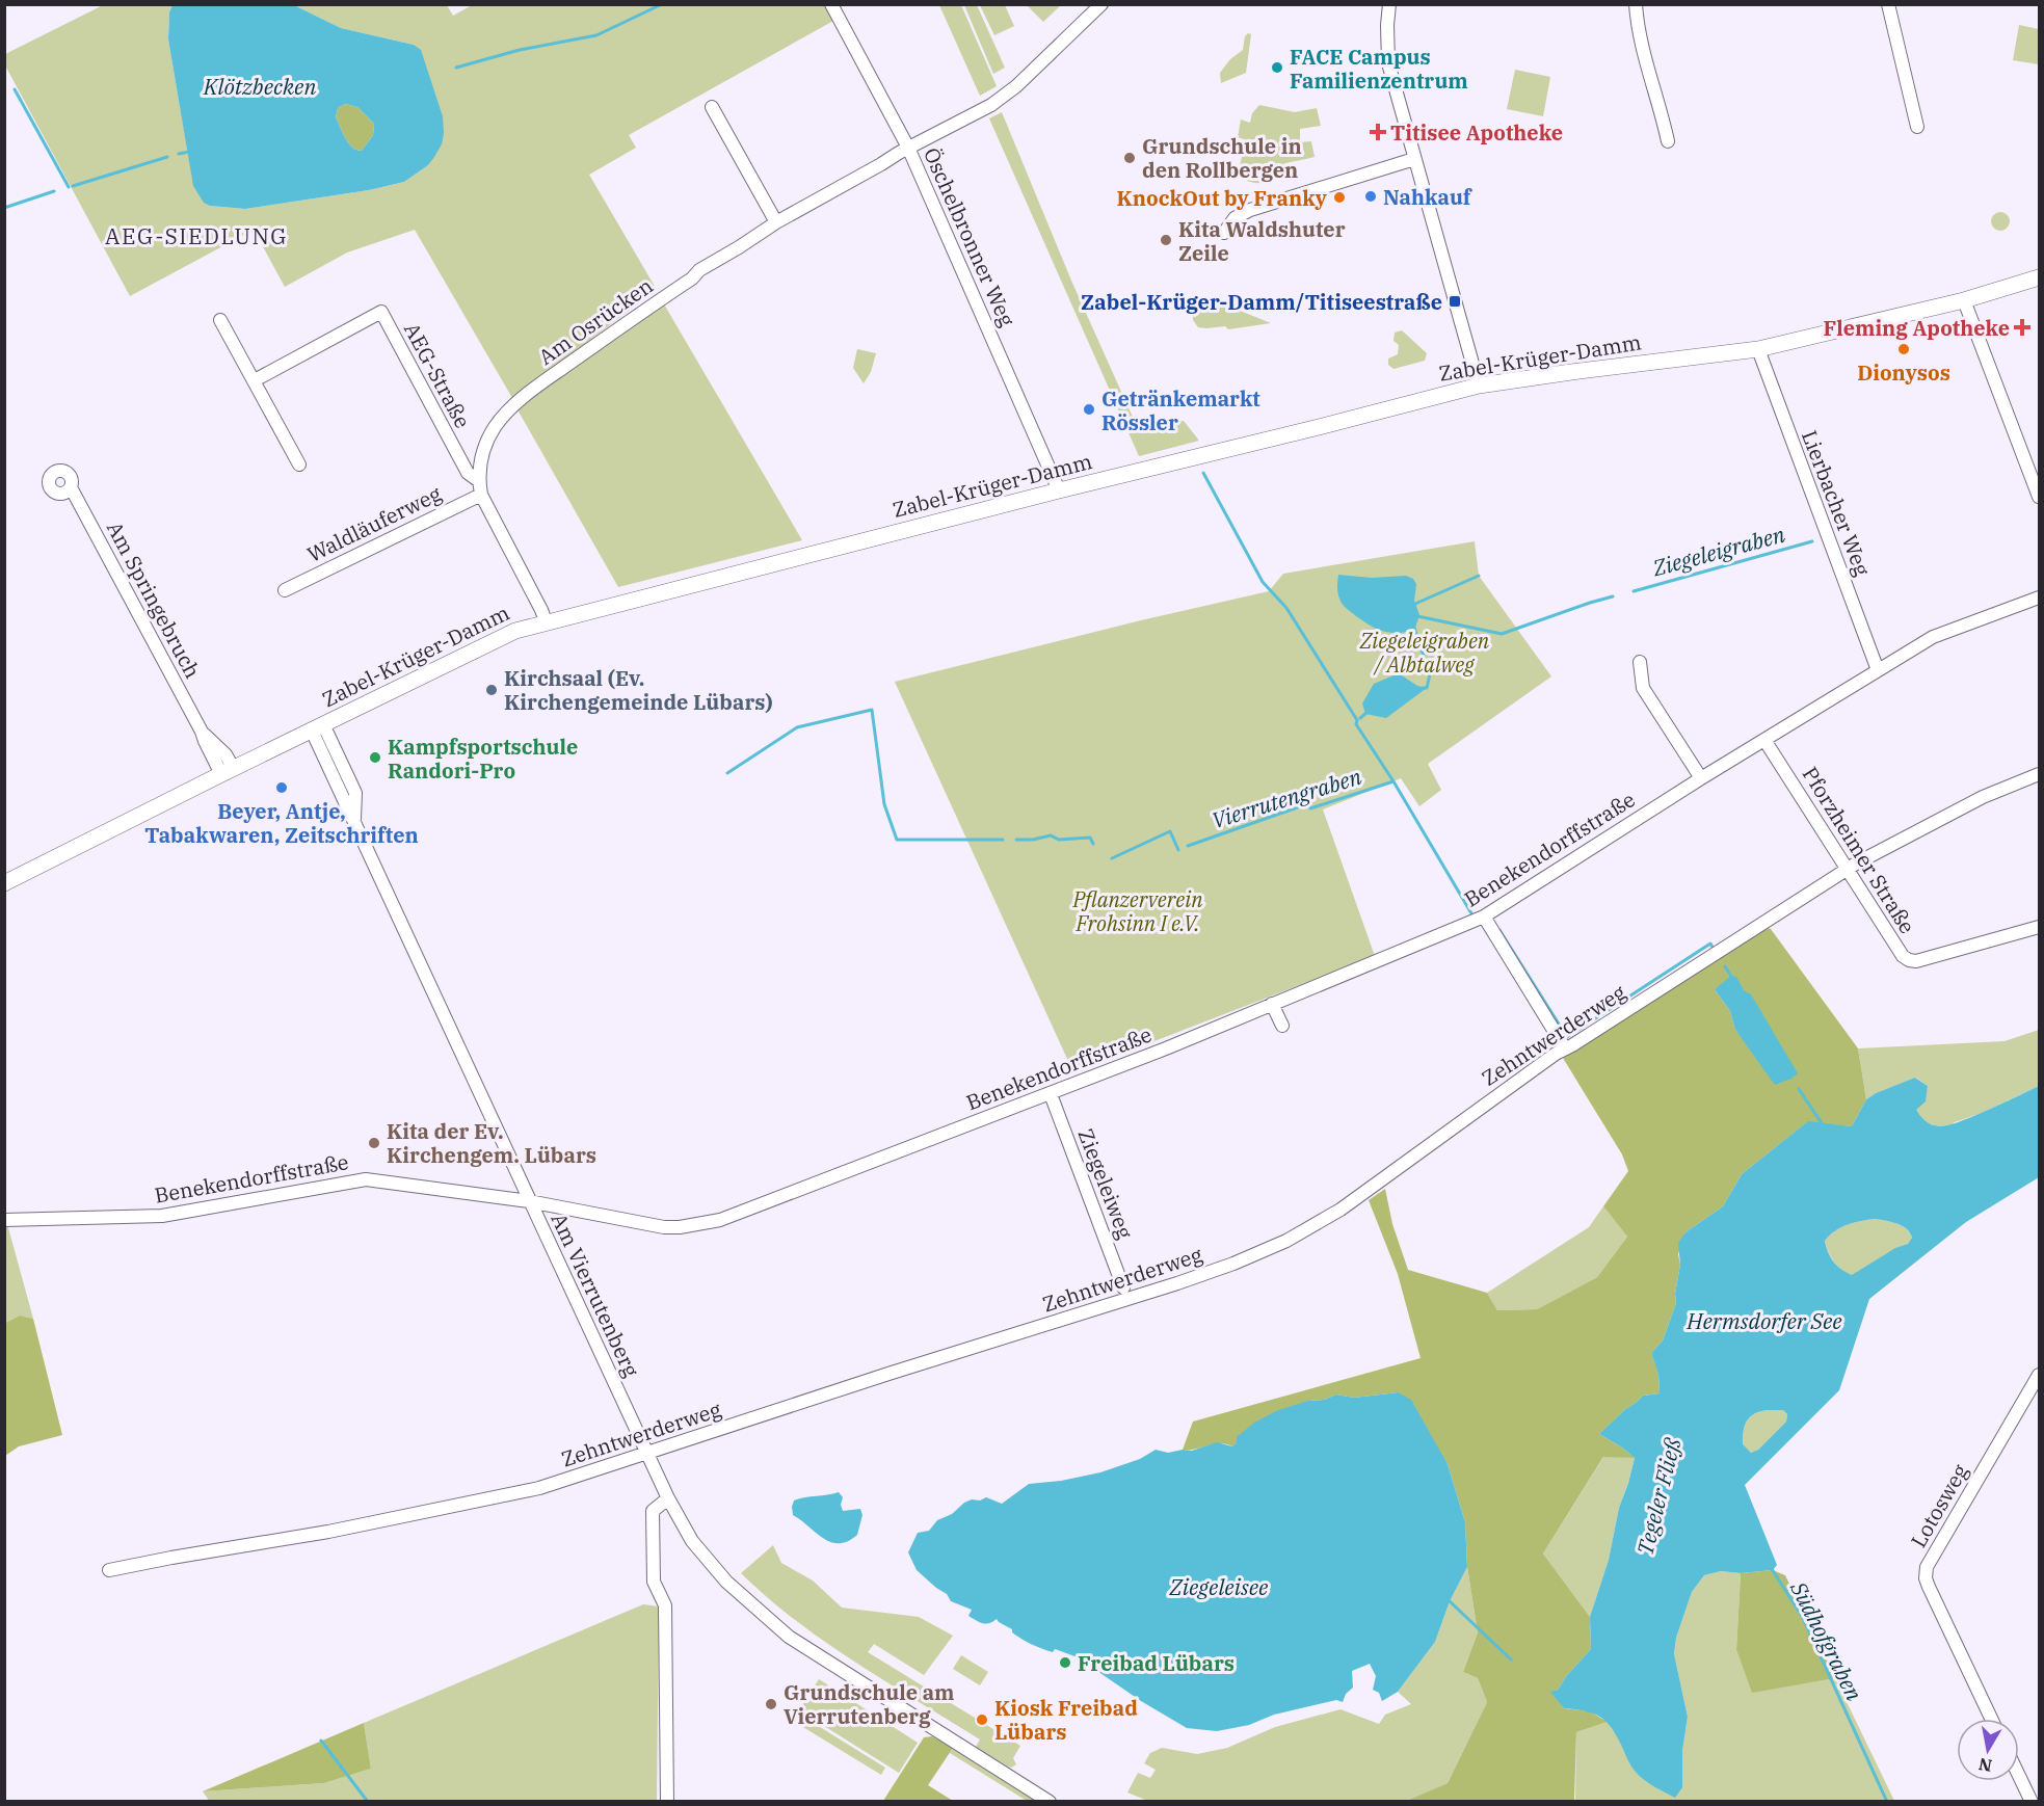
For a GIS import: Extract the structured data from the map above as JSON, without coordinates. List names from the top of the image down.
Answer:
{
  "streets": {
    "street": [
      "Öschelbronner Weg",
      "Am Osrücken",
      "Zabel-Krüger-Damm",
      "AEG-Straße",
      "Lierbacher Weg",
      "Waldläuferweg",
      "Am Springebruch",
      "Benekendorffstraße",
      "Pforzheimer Straße",
      "Zehntwerderweg",
      "Ziegeleiweg",
      "Am Vierrutenberg",
      "Lotosweg"
    ]
  },
  "crossings": [
    ["Öschelbronner Weg", "Am Osrücken"],
    ["Öschelbronner Weg", "Zabel-Krüger-Damm"],
    ["Am Osrücken", "Zabel-Krüger-Damm"],
    ["Am Osrücken", "AEG-Straße"],
    ["Am Osrücken", "Waldläuferweg"],
    ["Zabel-Krüger-Damm", "Lierbacher Weg"],
    ["Zabel-Krüger-Damm", "Am Springebruch"],
    ["Zabel-Krüger-Damm", "Am Vierrutenberg"],
    ["Lierbacher Weg", "Benekendorffstraße"],
    ["Benekendorffstraße", "Pforzheimer Straße"],
    ["Benekendorffstraße", "Ziegeleiweg"],
    ["Benekendorffstraße", "Am Vierrutenberg"],
    ["Pforzheimer Straße", "Zehntwerderweg"],
    ["Zehntwerderweg", "Am Vierrutenberg"]
  ],
  "districts": ["AEG-SIEDLUNG"],
  "water": [
    "Klötzbecken",
    "Ziegeleigraben",
    "Vierrutengraben",
    "Hermsdorfer See",
    "Tegeler Fließ",
    "Ziegeleisee",
    "Südhofgraben"
  ],
  "parks": ["Ziegeleigraben / Albtalweg", "Pflanzerverein Frohsinn I e.V."],
  "places": {
    "other": [
      "FACE Campus Familienzentrum",
      "Grundschule in den Rollbergen",
      "Nahkauf",
      "KnockOut by Franky",
      "Kita Waldshuter Zeile",
      "Dionysos",
      "Getränkemarkt Rössler",
      "Kirchsaal (Ev. Kirchengemeinde Lübars)",
      "Kampfsportschule Randori-Pro",
      "Beyer, Antje, Tabakwaren, Zeitschriften",
      "Kita der Ev. Kirchengem. Lübars",
      "Freibad Lübars",
      "Grundschule am Vierrutenberg",
      "Kiosk Freibad Lübars"
    ],
    "health": ["Titisee Apotheke", "Fleming Apotheke"],
    "transit": ["Zabel-Krüger-Damm/Titiseestraße"]
  },
  "north": "bottom"
}
